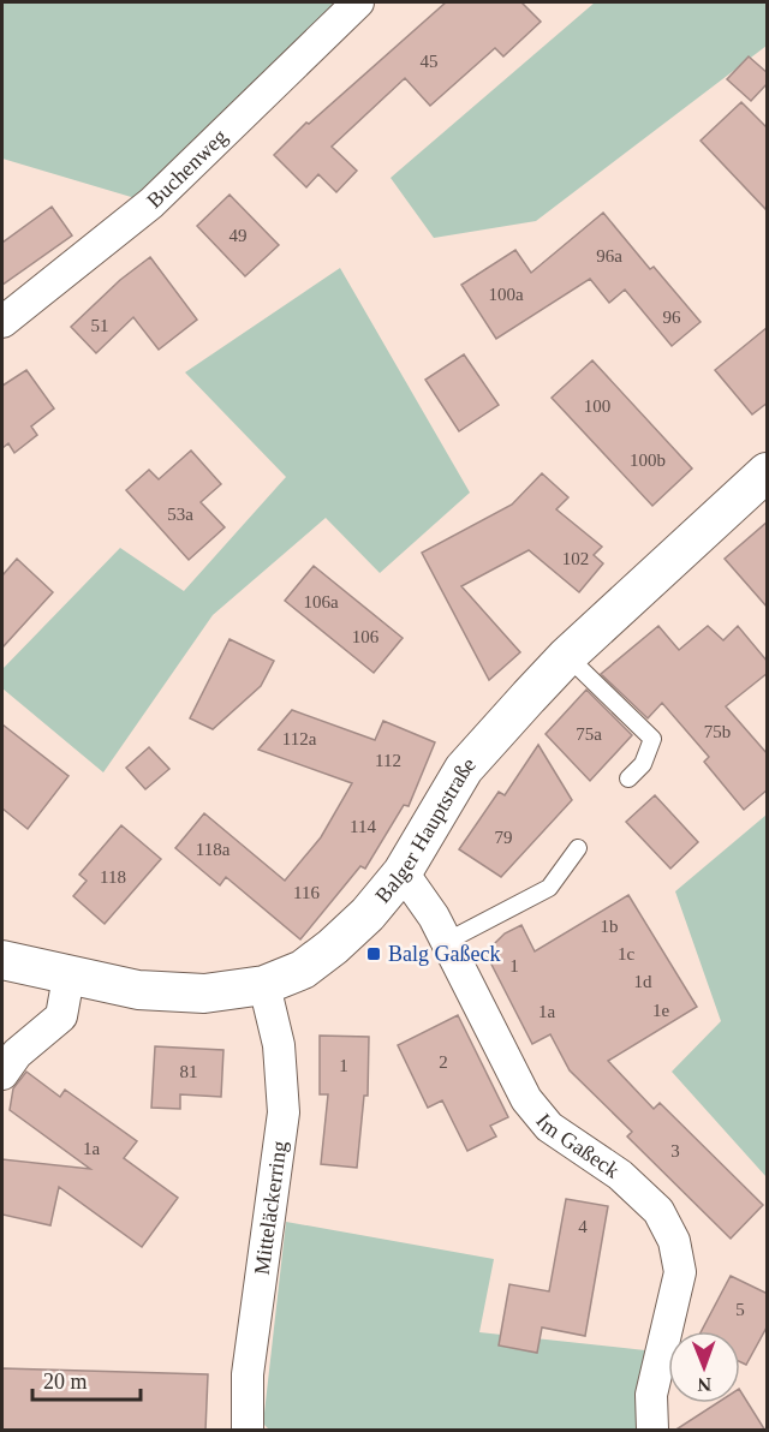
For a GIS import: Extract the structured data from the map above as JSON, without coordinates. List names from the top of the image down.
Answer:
{
  "streets": {
    "street": [
      "Buchenweg",
      "Balger Hauptstraße",
      "Im Gaßeck",
      "Mitteläckerring"
    ]
  },
  "crossings": [
    ["Balger Hauptstraße", "Im Gaßeck"],
    ["Balger Hauptstraße", "Mitteläckerring"]
  ],
  "places": {
    "transit": ["Balg Gaßeck"]
  },
  "house_numbers": [
    "45",
    "49",
    "96a",
    "100a",
    "96",
    "51",
    "100",
    "100b",
    "53a",
    "102",
    "106a",
    "106",
    "75b",
    "75a",
    "112a",
    "112",
    "114",
    "79",
    "118a",
    "118",
    "116",
    "1b",
    "1c",
    "1",
    "1d",
    "1e",
    "1a",
    "2",
    "1",
    "81",
    "1a",
    "3",
    "4",
    "5"
  ],
  "scale_bar": "20 m",
  "north": "bottom"
}
